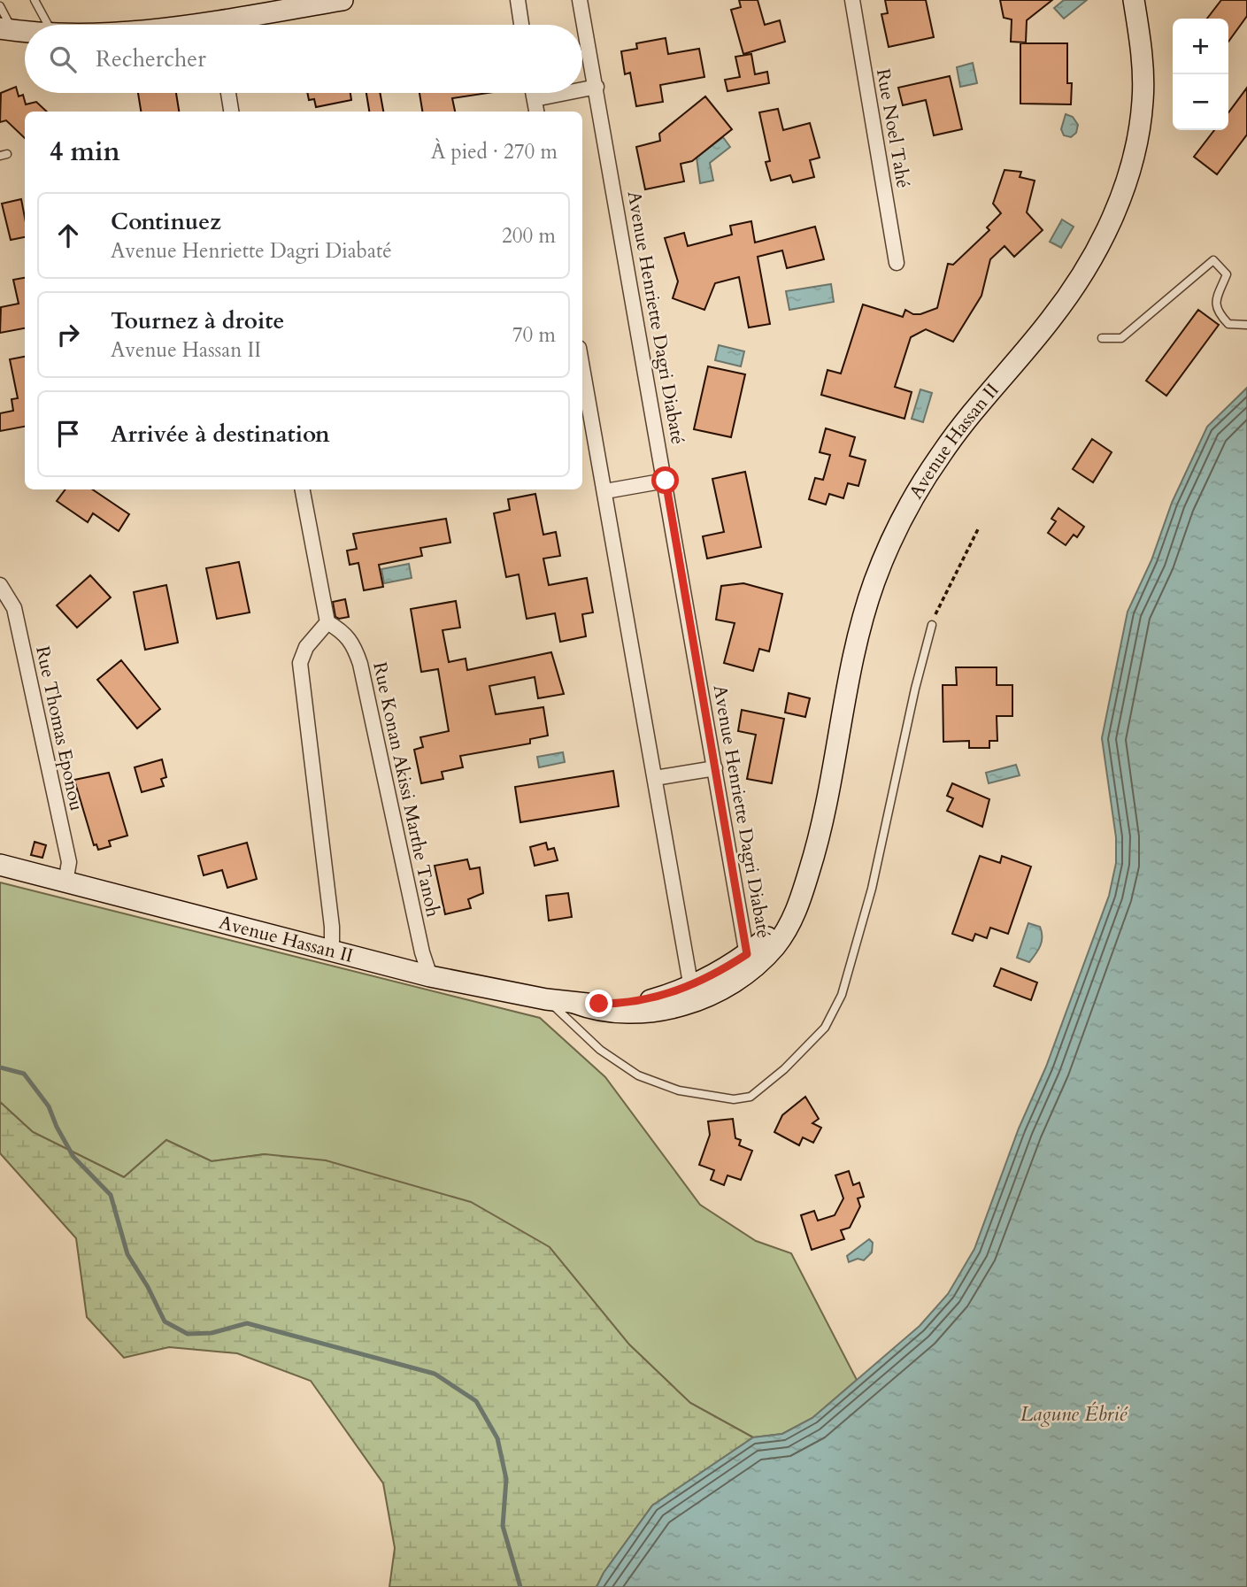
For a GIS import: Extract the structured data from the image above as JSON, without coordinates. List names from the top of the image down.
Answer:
{
  "streets": {
    "street": [
      "Rue Noel Tahé",
      "Avenue Henriette Dagri Diabaté",
      "Avenue Hassan II",
      "Rue Thomas Eponou",
      "Rue Konan Akissi Marthe Tanoh"
    ]
  },
  "crossings": [
    ["Avenue Henriette Dagri Diabaté", "Avenue Hassan II"],
    ["Avenue Hassan II", "Rue Thomas Eponou"],
    ["Avenue Hassan II", "Rue Konan Akissi Marthe Tanoh"]
  ],
  "water": ["Lagune Ébrié"],
  "page": {
    "map_buttons": ["+", "−"],
    "search": "Rechercher",
    "heading": ["4 min", "À pied · 270 m"],
    "list": [
      ["Continuez", "Avenue Henriette Dagri Diabaté", "200 m"],
      ["Tournez à droite", "Avenue Hassan II", "70 m"],
      "Arrivée à destination"
    ]
  }
}
